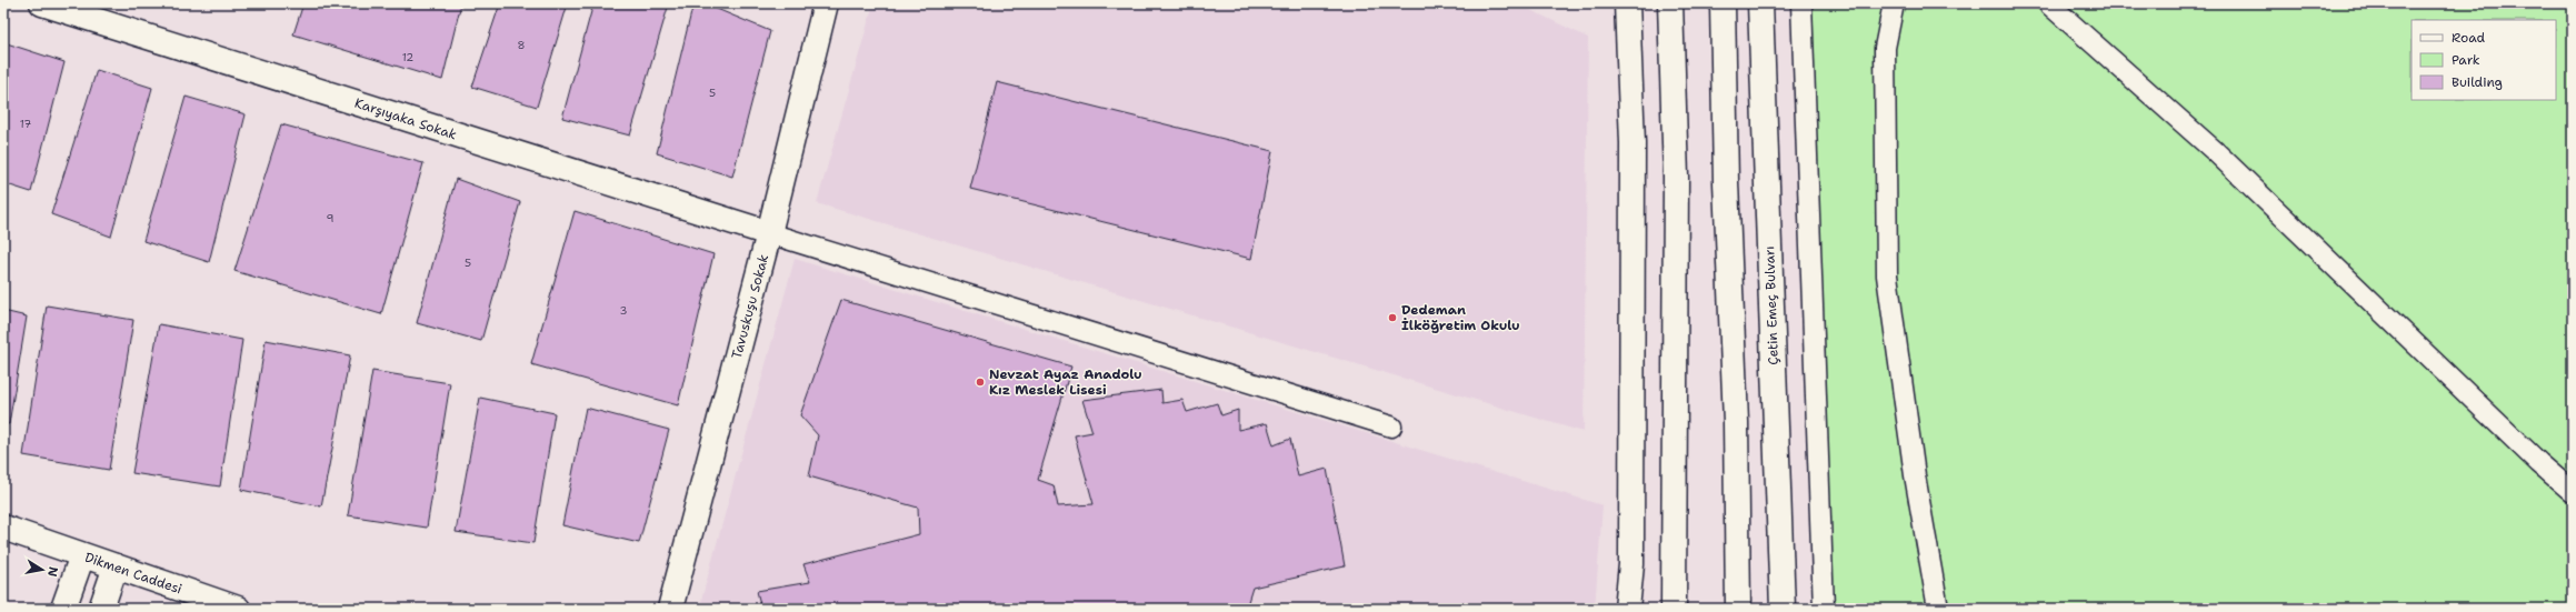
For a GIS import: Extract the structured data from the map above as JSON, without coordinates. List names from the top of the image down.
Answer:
{
  "streets": {
    "main road": [
      "Karşıyaka Sokak",
      "Çetin Emeç Bulvarı",
      "Tavuskuşu Sokak",
      "Dikmen Caddesi"
    ]
  },
  "crossings": [
    ["Karşıyaka Sokak", "Tavuskuşu Sokak"]
  ],
  "places": ["Dedeman İlköğretim Okulu", "Nevzat Ayaz Anadolu Kız Meslek Lisesi"],
  "house_numbers": [
    "8",
    "12",
    "5",
    "17",
    "9",
    "5",
    "3"
  ],
  "legend": ["Road", "Park", "Building"],
  "north": "right"
}
